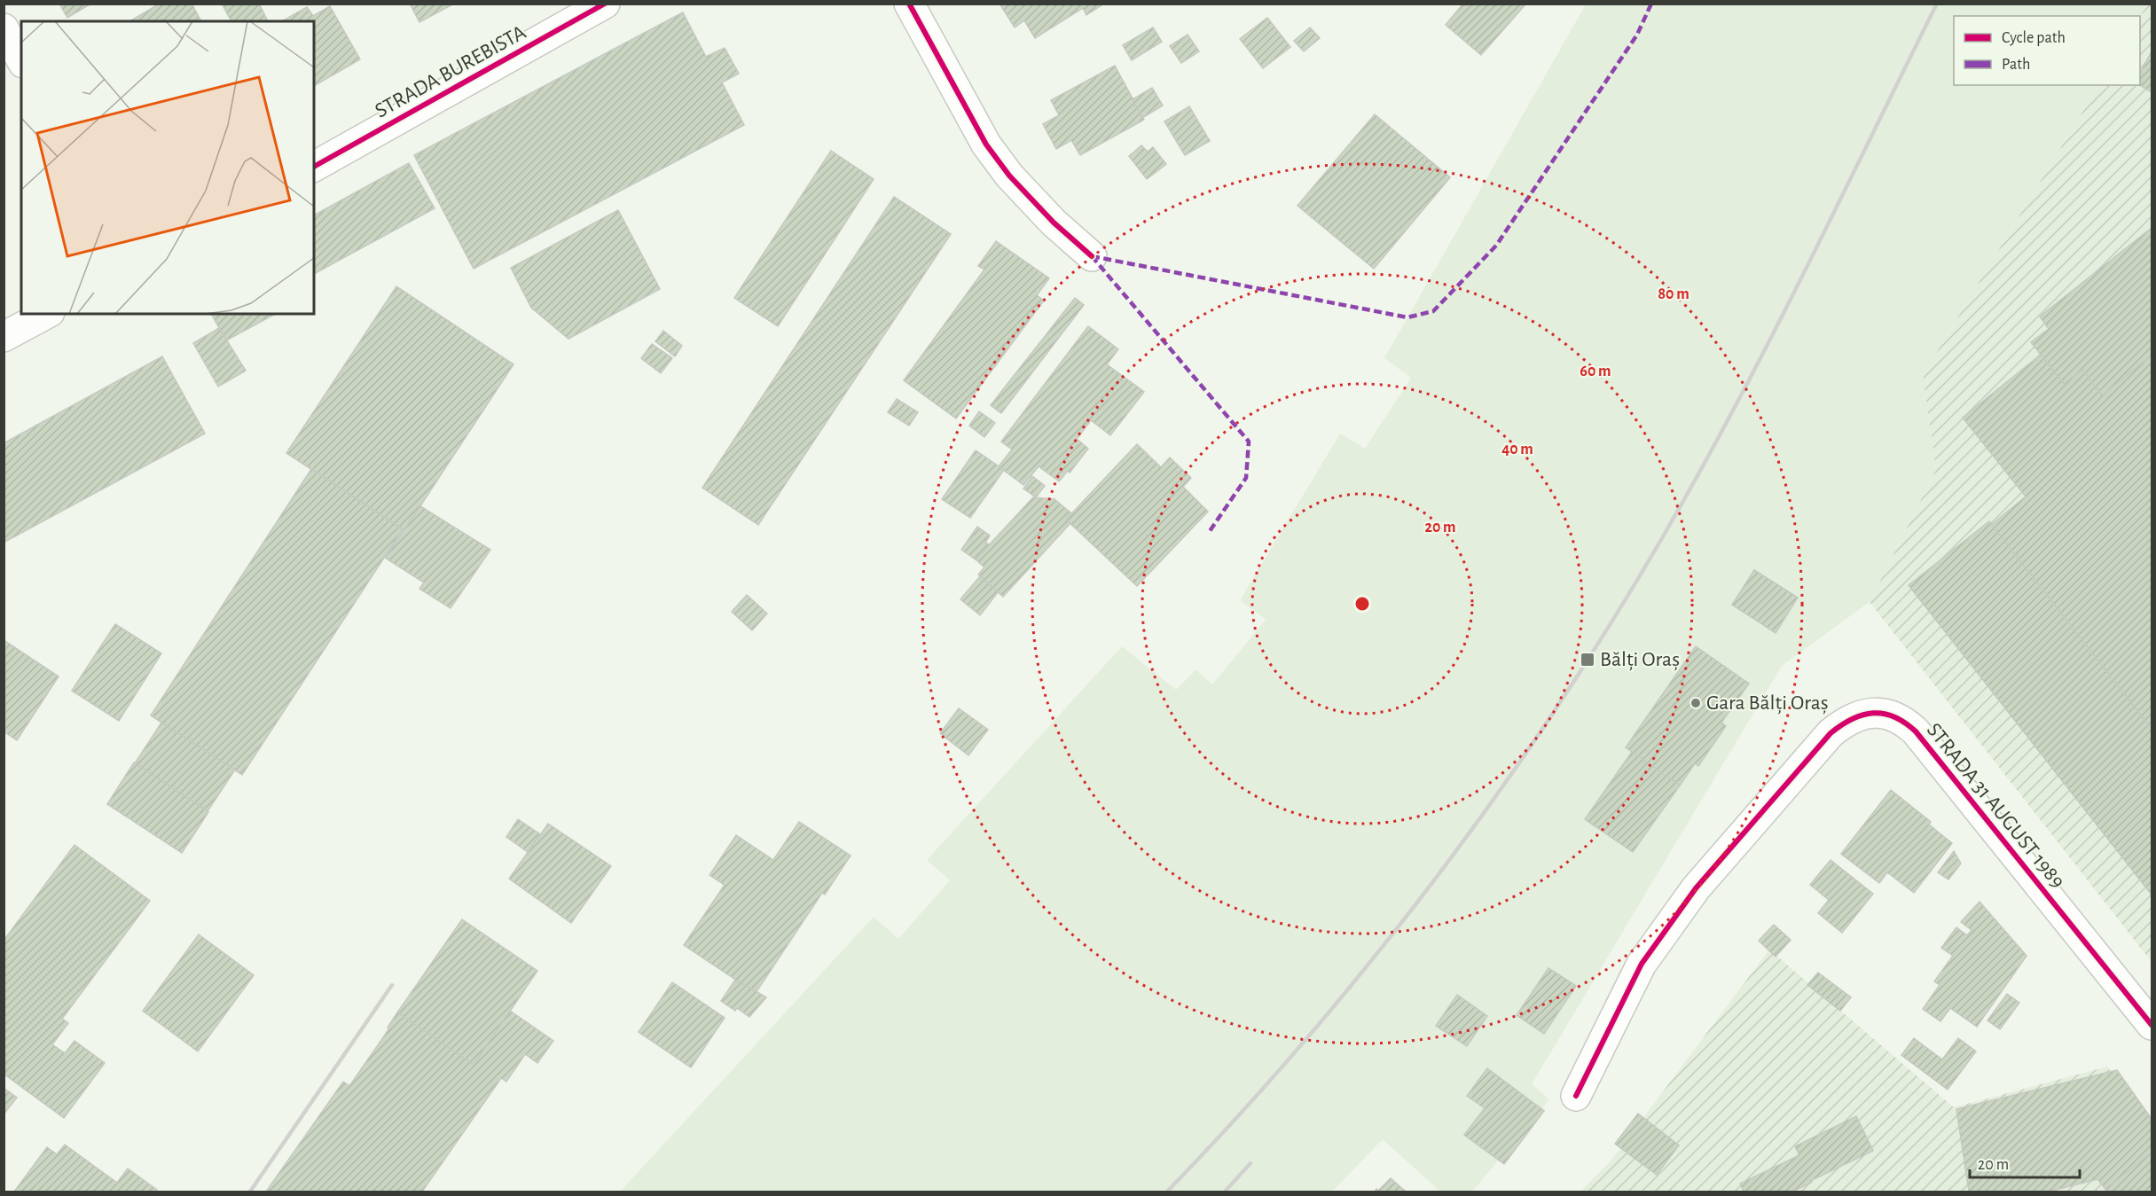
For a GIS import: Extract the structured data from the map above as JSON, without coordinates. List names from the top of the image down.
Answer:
{
  "streets": {
    "street": ["STRADA BUREBISTA", "STRADA 31 AUGUST 1989"]
  },
  "places": {
    "transit": ["Bălți Oraș"],
    "other": ["Gara Bălți Oraș"]
  },
  "legend": ["Cycle path", "Path"],
  "scale_bar": "20 m",
  "rings": [
    "80 m",
    "60 m",
    "40 m",
    "20 m"
  ]
}
